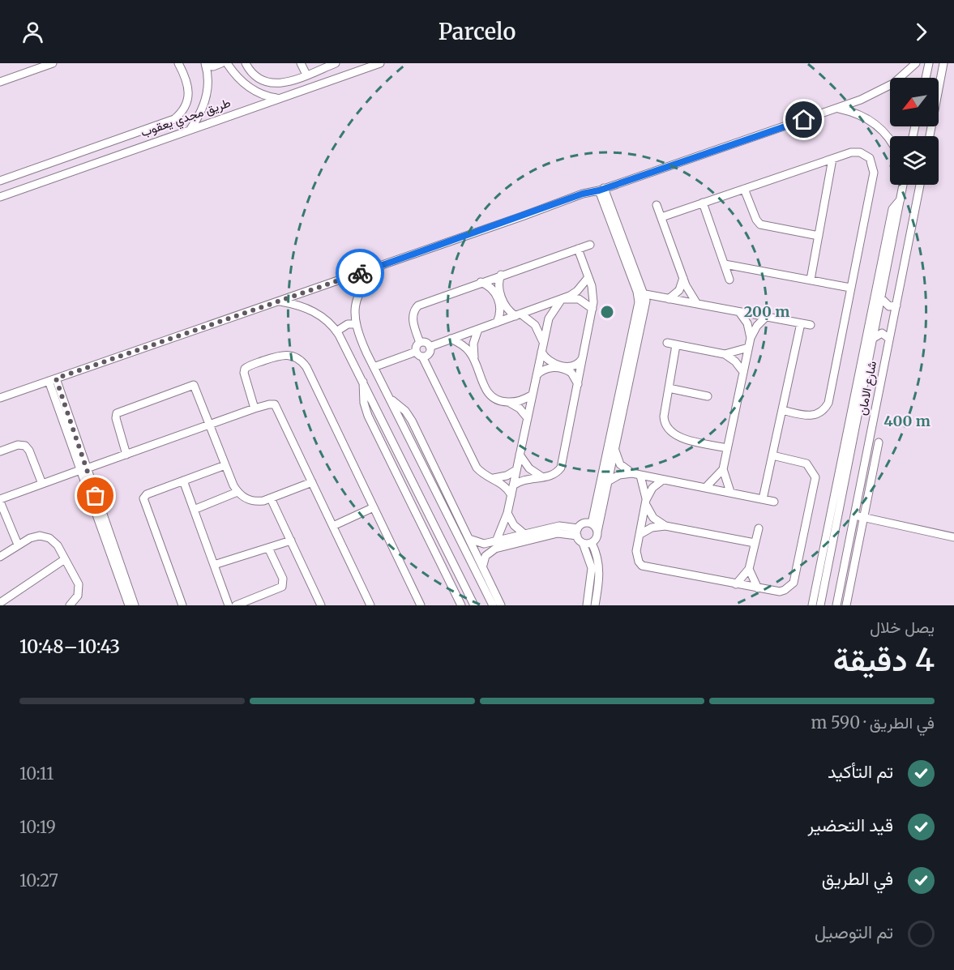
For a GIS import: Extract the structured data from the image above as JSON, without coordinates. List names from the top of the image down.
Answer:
{
  "streets": {
    "street": ["طريق مجدي يعقوب", "شارع الامان"]
  },
  "north": "bottom left",
  "page": {
    "header": "Parcelo",
    "heading": ["4 دقيقة", "يصل خلال", "10:43–10:48"],
    "bar": "في الطريق · 590 m",
    "list": [
      ["تم التأكيد", "10:11"],
      ["قيد التحضير", "10:19"],
      ["في الطريق", "10:27"],
      "تم التوصيل"
    ]
  },
  "rings": ["200 m", "400 m"]
}
